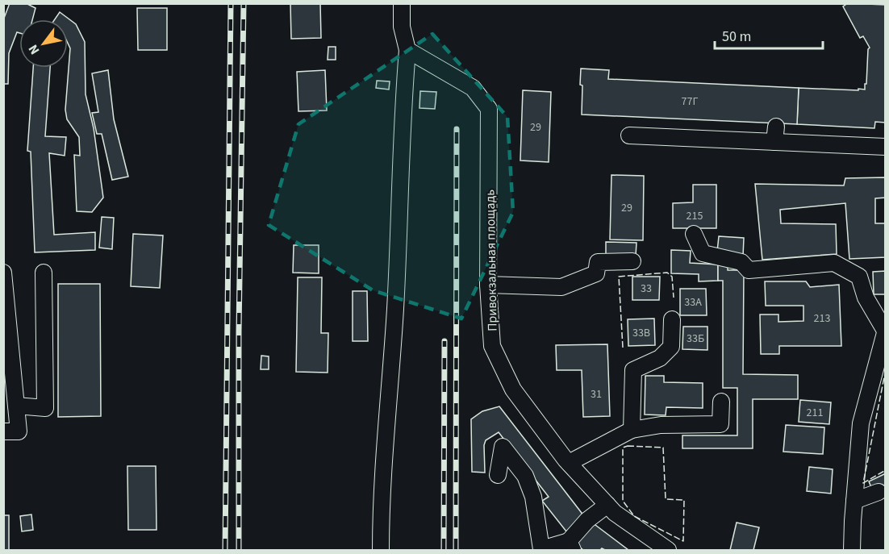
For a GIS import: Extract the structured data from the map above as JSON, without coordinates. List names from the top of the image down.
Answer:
{
  "streets": {
    "street": ["Привокзальная площадь"]
  },
  "house_numbers": [
    "77Г",
    "29",
    "29",
    "215",
    "33",
    "33А",
    "213",
    "33В",
    "33Б",
    "31",
    "211"
  ],
  "scale_bar": "50 m",
  "north": "bottom left"
}
